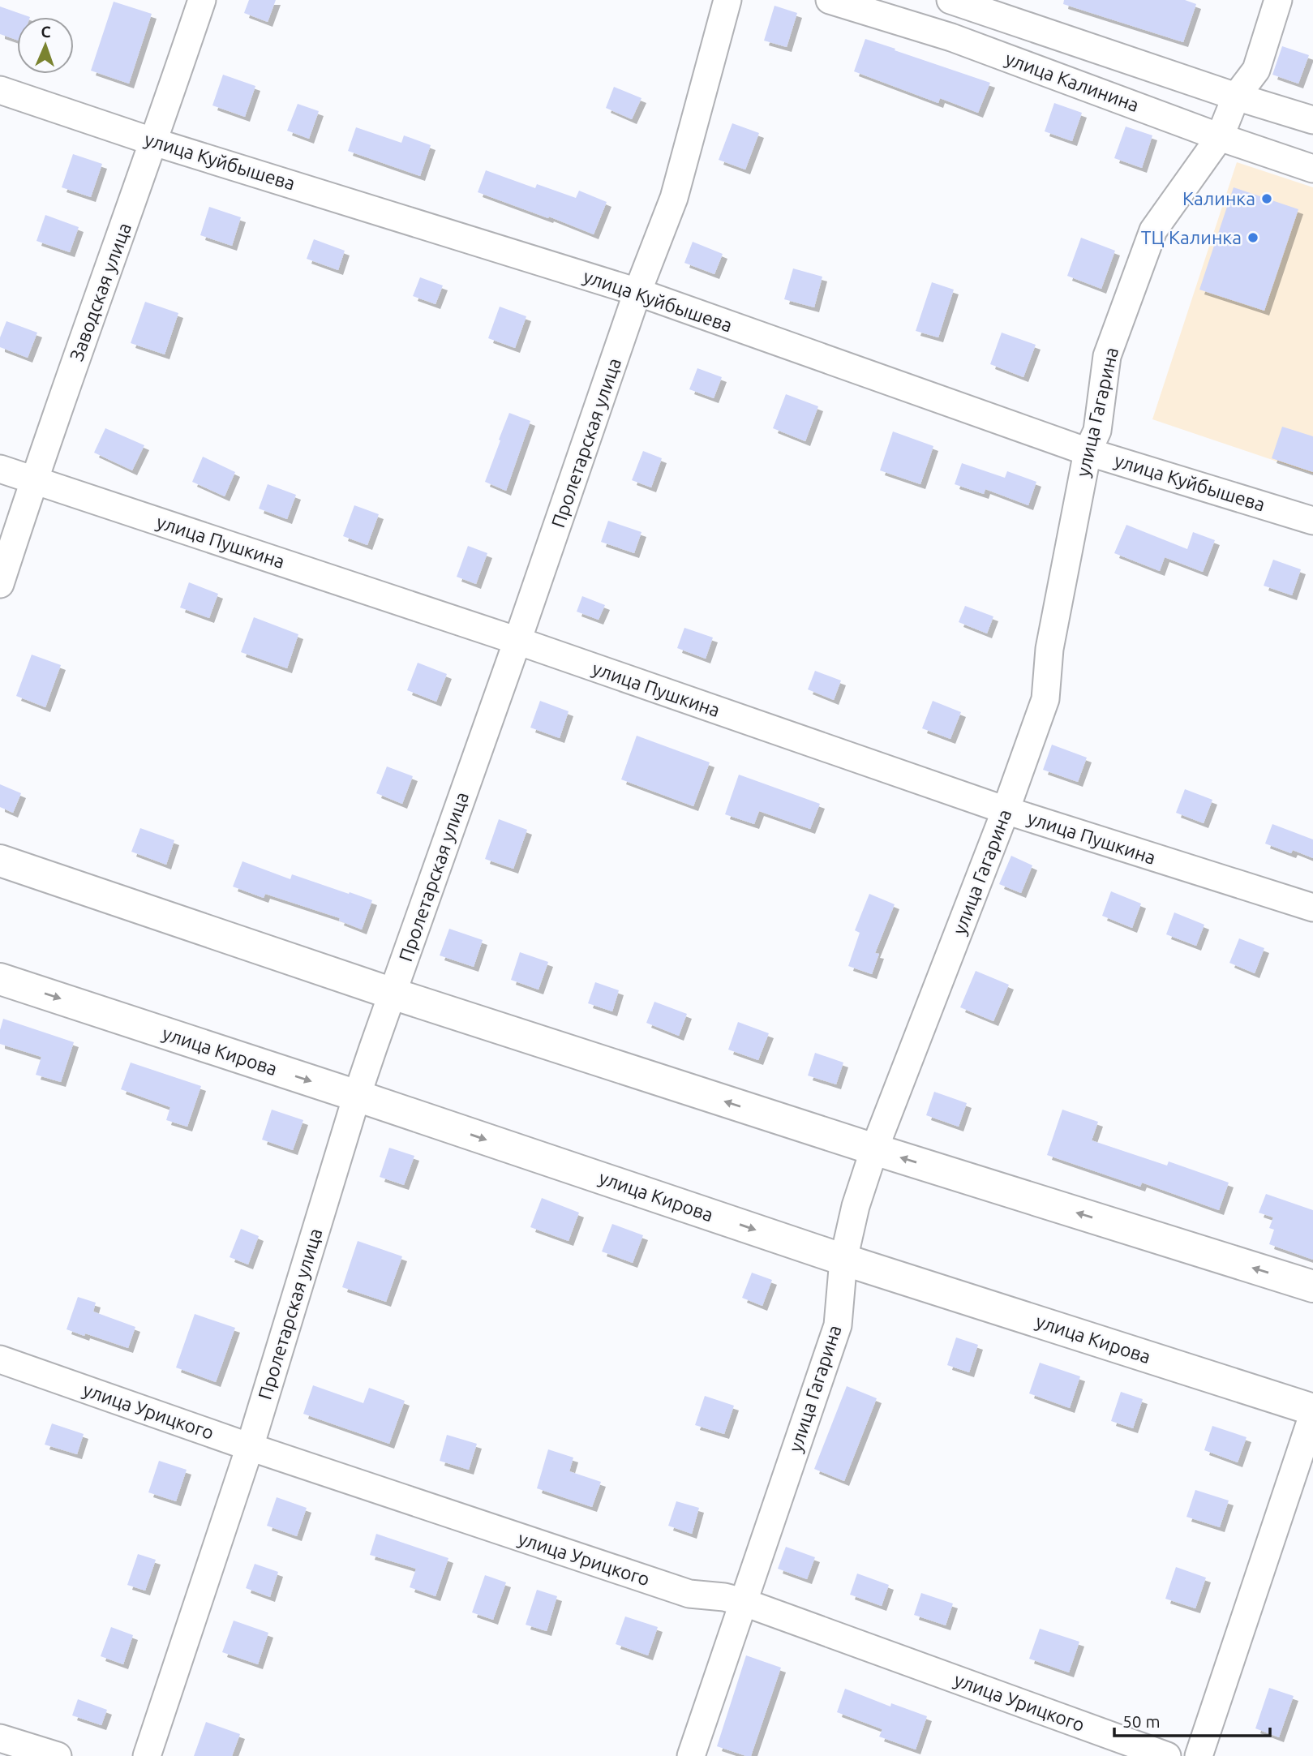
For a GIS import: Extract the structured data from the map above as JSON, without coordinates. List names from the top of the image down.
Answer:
{
  "streets": {
    "main road": ["улица Кирова"],
    "street": [
      "улица Калинина",
      "улица Куйбышева",
      "Заводская улица",
      "улица Гагарина",
      "Пролетарская улица",
      "улица Пушкина",
      "улица Урицкого"
    ]
  },
  "crossings": [
    ["улица Калинина", "улица Гагарина"],
    ["улица Куйбышева", "Заводская улица"],
    ["улица Куйбышева", "улица Гагарина"],
    ["улица Куйбышева", "Пролетарская улица"],
    ["Заводская улица", "улица Пушкина"],
    ["улица Гагарина", "улица Пушкина"],
    ["улица Гагарина", "улица Кирова"],
    ["улица Гагарина", "улица Урицкого"],
    ["Пролетарская улица", "улица Пушкина"],
    ["Пролетарская улица", "улица Кирова"],
    ["Пролетарская улица", "улица Урицкого"]
  ],
  "places": ["Калинка", "ТЦ Калинка"],
  "scale_bar": "50 m",
  "north": "top"
}
